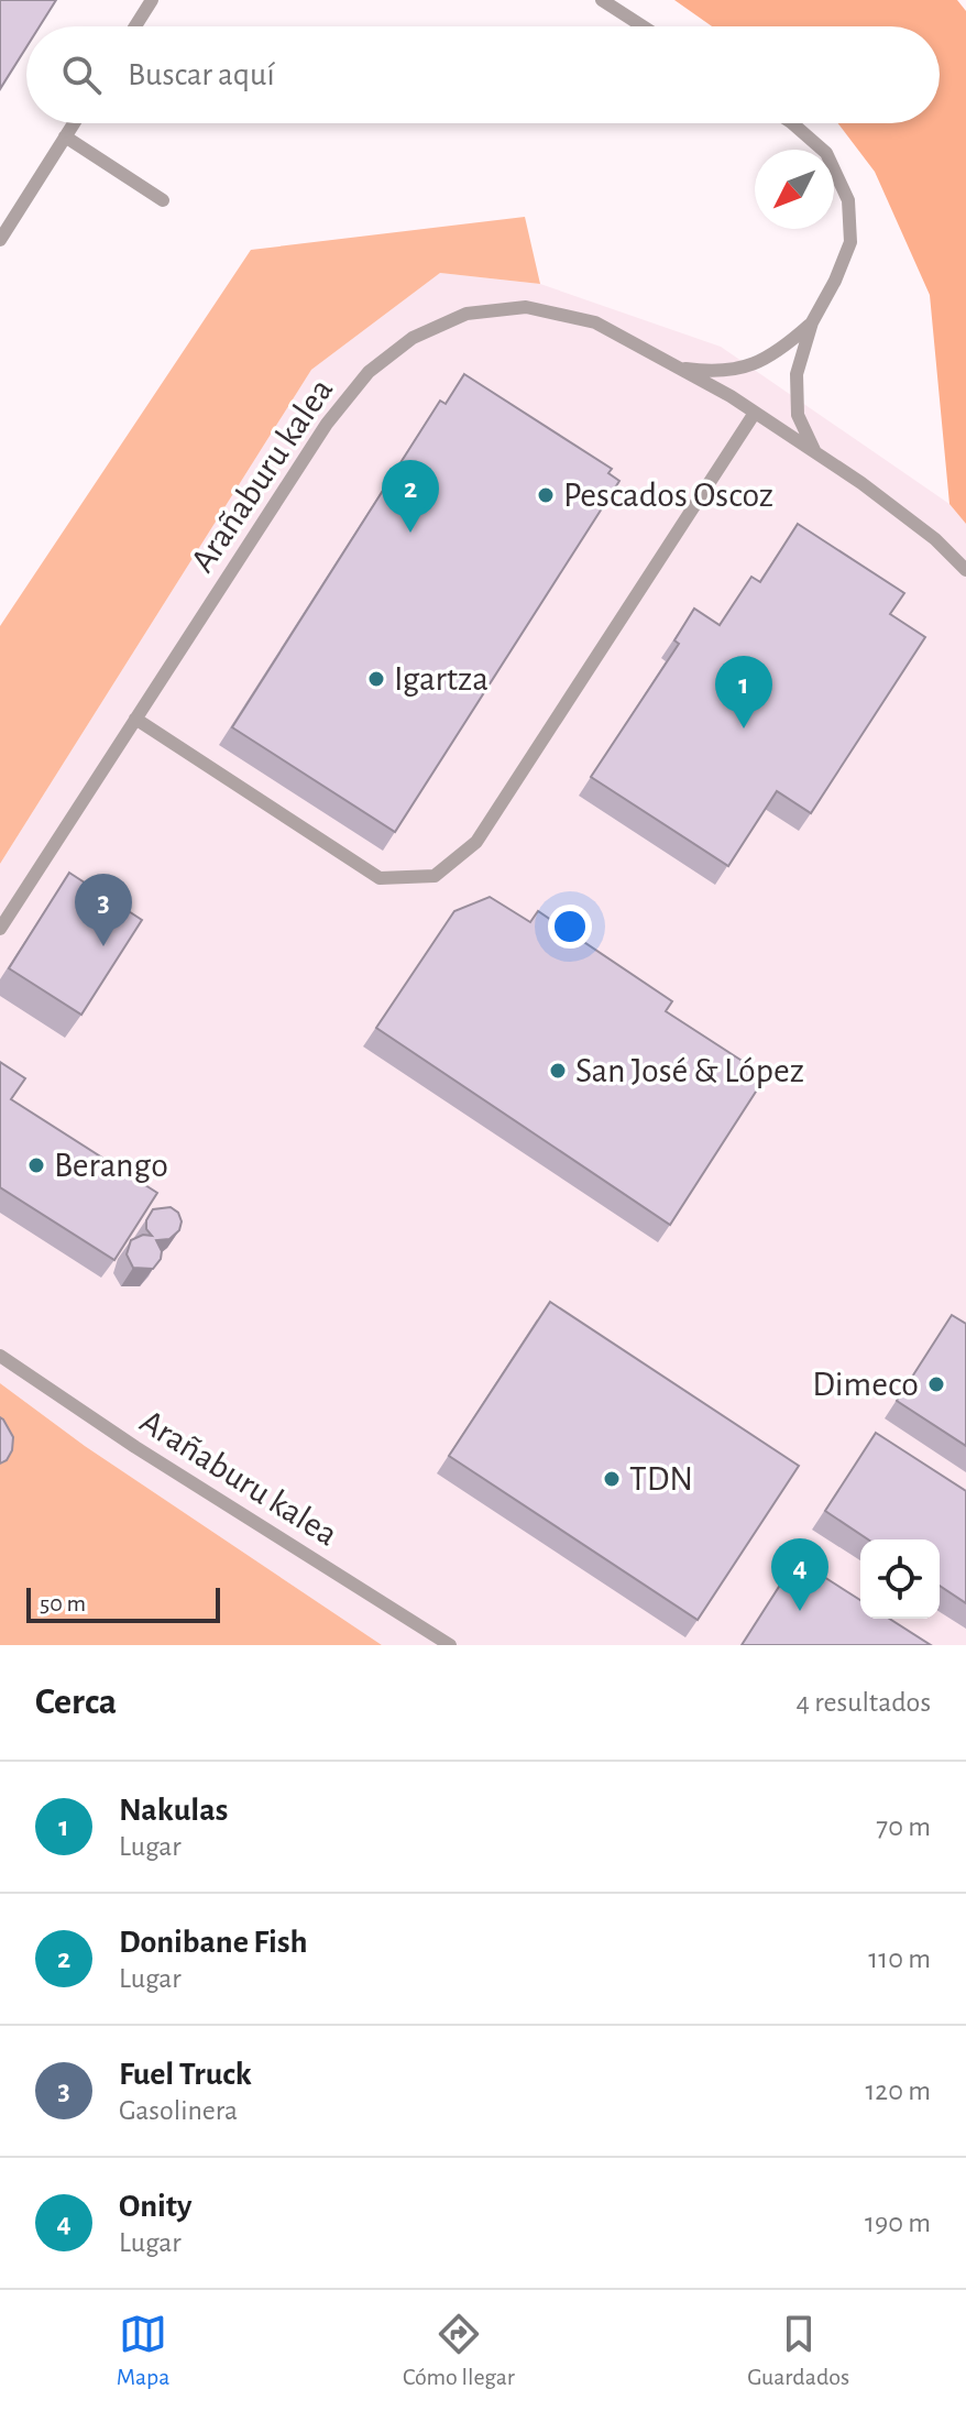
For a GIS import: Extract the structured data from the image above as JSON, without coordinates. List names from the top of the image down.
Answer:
{
  "streets": {
    "lane": ["Arañaburu kalea"]
  },
  "places": [
    "Pescados Oscoz",
    "Igartza",
    "San José & López",
    "Berango",
    "Dimeco",
    "TDN"
  ],
  "scale_bar": "50 m",
  "north": "bottom left",
  "page": {
    "search": "Buscar aquí",
    "pins": [
      "2",
      "1",
      "3",
      "4"
    ],
    "scale": "50 m",
    "heading": ["Cerca", "4 resultados"],
    "list": [
      {
        "mark": "1",
        "name": "Nakulas",
        "note": "Lugar",
        "value": "70 m"
      },
      {
        "mark": "2",
        "name": "Donibane Fish",
        "note": "Lugar",
        "value": "110 m"
      },
      {
        "mark": "3",
        "name": "Fuel Truck",
        "note": "Gasolinera",
        "value": "120 m"
      },
      {
        "mark": "4",
        "name": "Onity",
        "note": "Lugar",
        "value": "190 m"
      }
    ],
    "nav": ["Mapa", "Cómo llegar", "Guardados"]
  }
}
